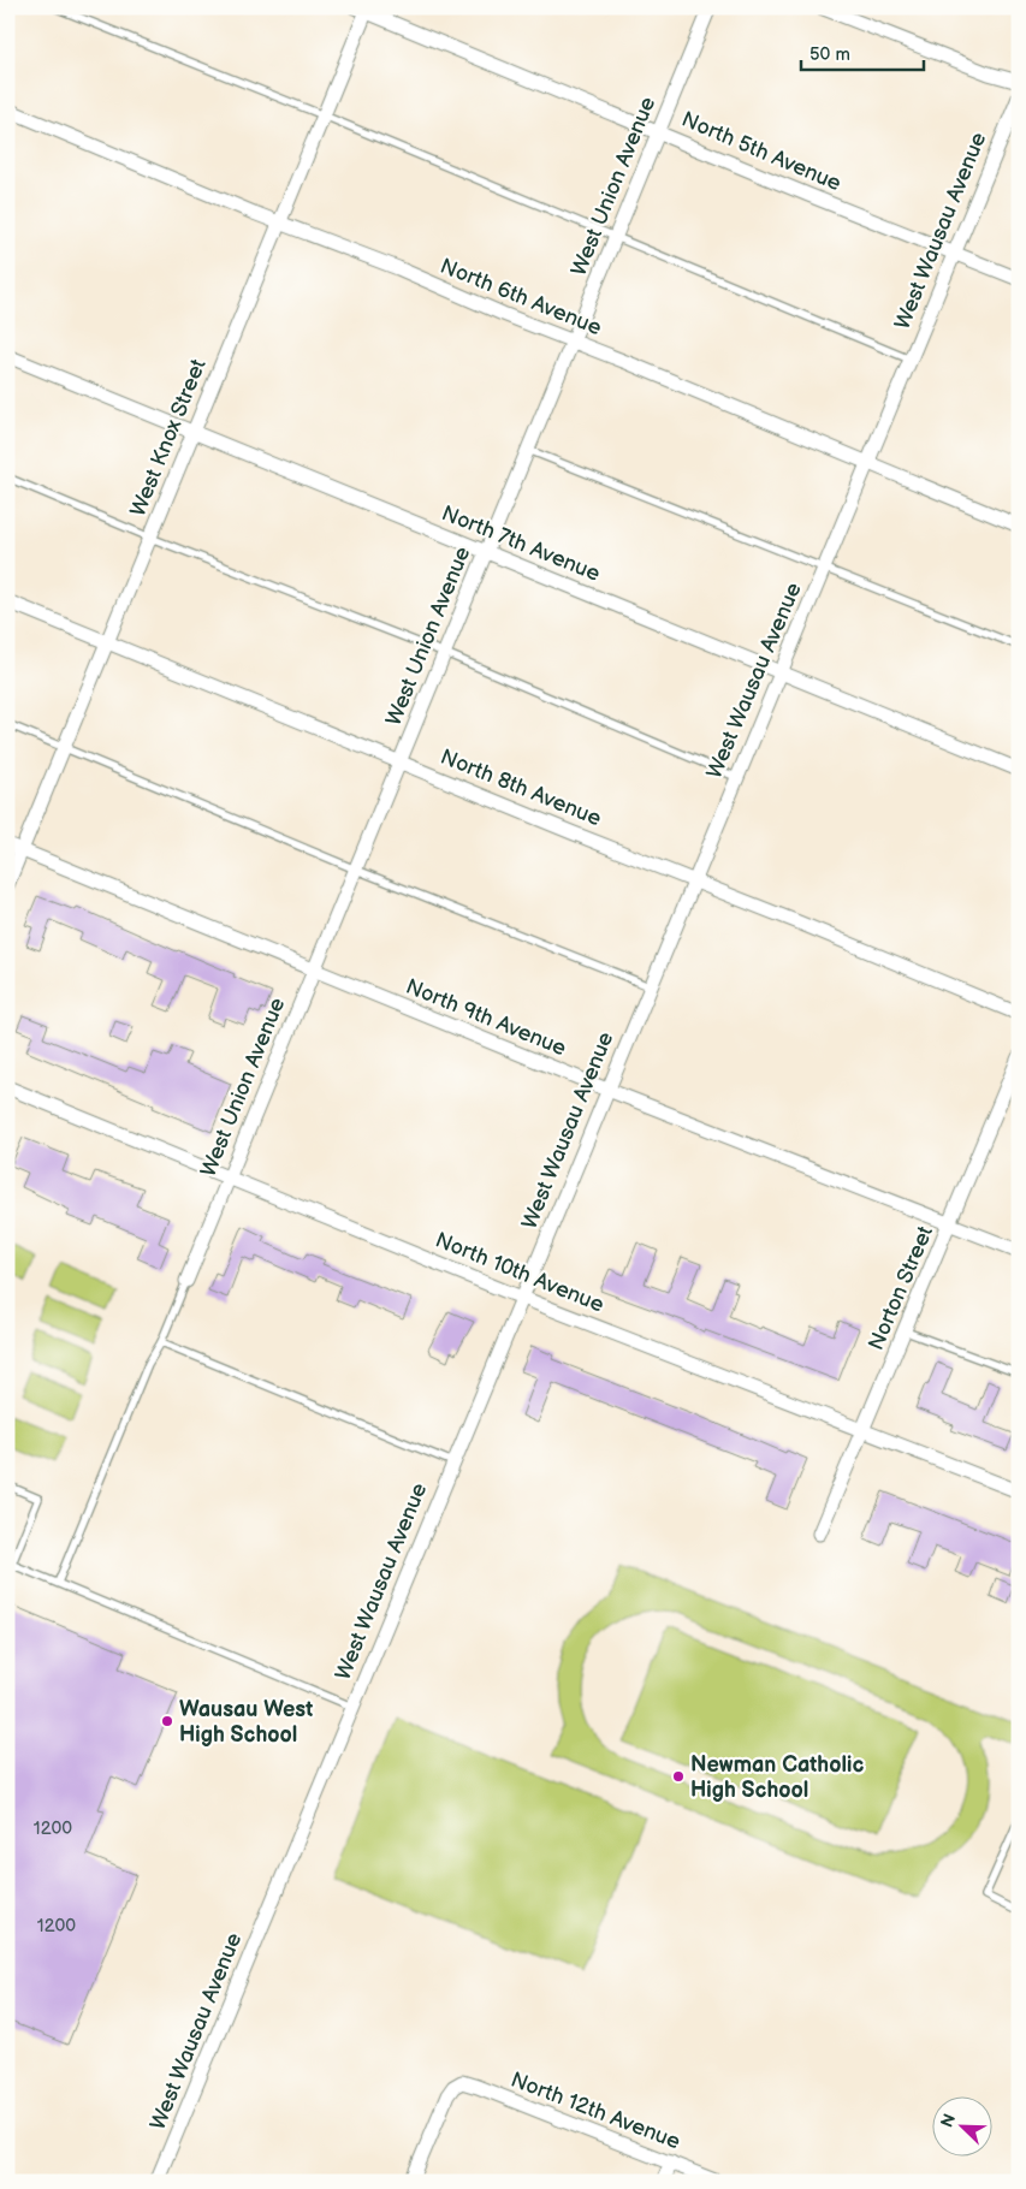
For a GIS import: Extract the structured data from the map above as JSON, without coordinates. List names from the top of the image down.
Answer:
{
  "streets": {
    "street": [
      "North 5th Avenue",
      "West Union Avenue",
      "West Wausau Avenue",
      "North 6th Avenue",
      "West Knox Street",
      "North 7th Avenue",
      "North 8th Avenue",
      "North 9th Avenue",
      "North 10th Avenue",
      "Norton Street",
      "North 12th Avenue"
    ]
  },
  "crossings": [
    ["North 5th Avenue", "West Union Avenue"],
    ["North 5th Avenue", "West Wausau Avenue"],
    ["North 5th Avenue", "West Knox Street"],
    ["West Union Avenue", "North 6th Avenue"],
    ["West Union Avenue", "North 7th Avenue"],
    ["West Union Avenue", "North 8th Avenue"],
    ["West Union Avenue", "North 9th Avenue"],
    ["West Union Avenue", "North 10th Avenue"],
    ["West Wausau Avenue", "North 6th Avenue"],
    ["West Wausau Avenue", "North 7th Avenue"],
    ["West Wausau Avenue", "North 8th Avenue"],
    ["West Wausau Avenue", "North 9th Avenue"],
    ["West Wausau Avenue", "North 10th Avenue"],
    ["North 6th Avenue", "West Knox Street"],
    ["West Knox Street", "North 7th Avenue"],
    ["West Knox Street", "North 8th Avenue"],
    ["West Knox Street", "North 9th Avenue"],
    ["North 9th Avenue", "Norton Street"],
    ["North 10th Avenue", "Norton Street"]
  ],
  "places": ["Wausau West High School", "Newman Catholic High School"],
  "house_numbers": ["1200", "1200"],
  "scale_bar": "50 m",
  "north": "top left"
}
